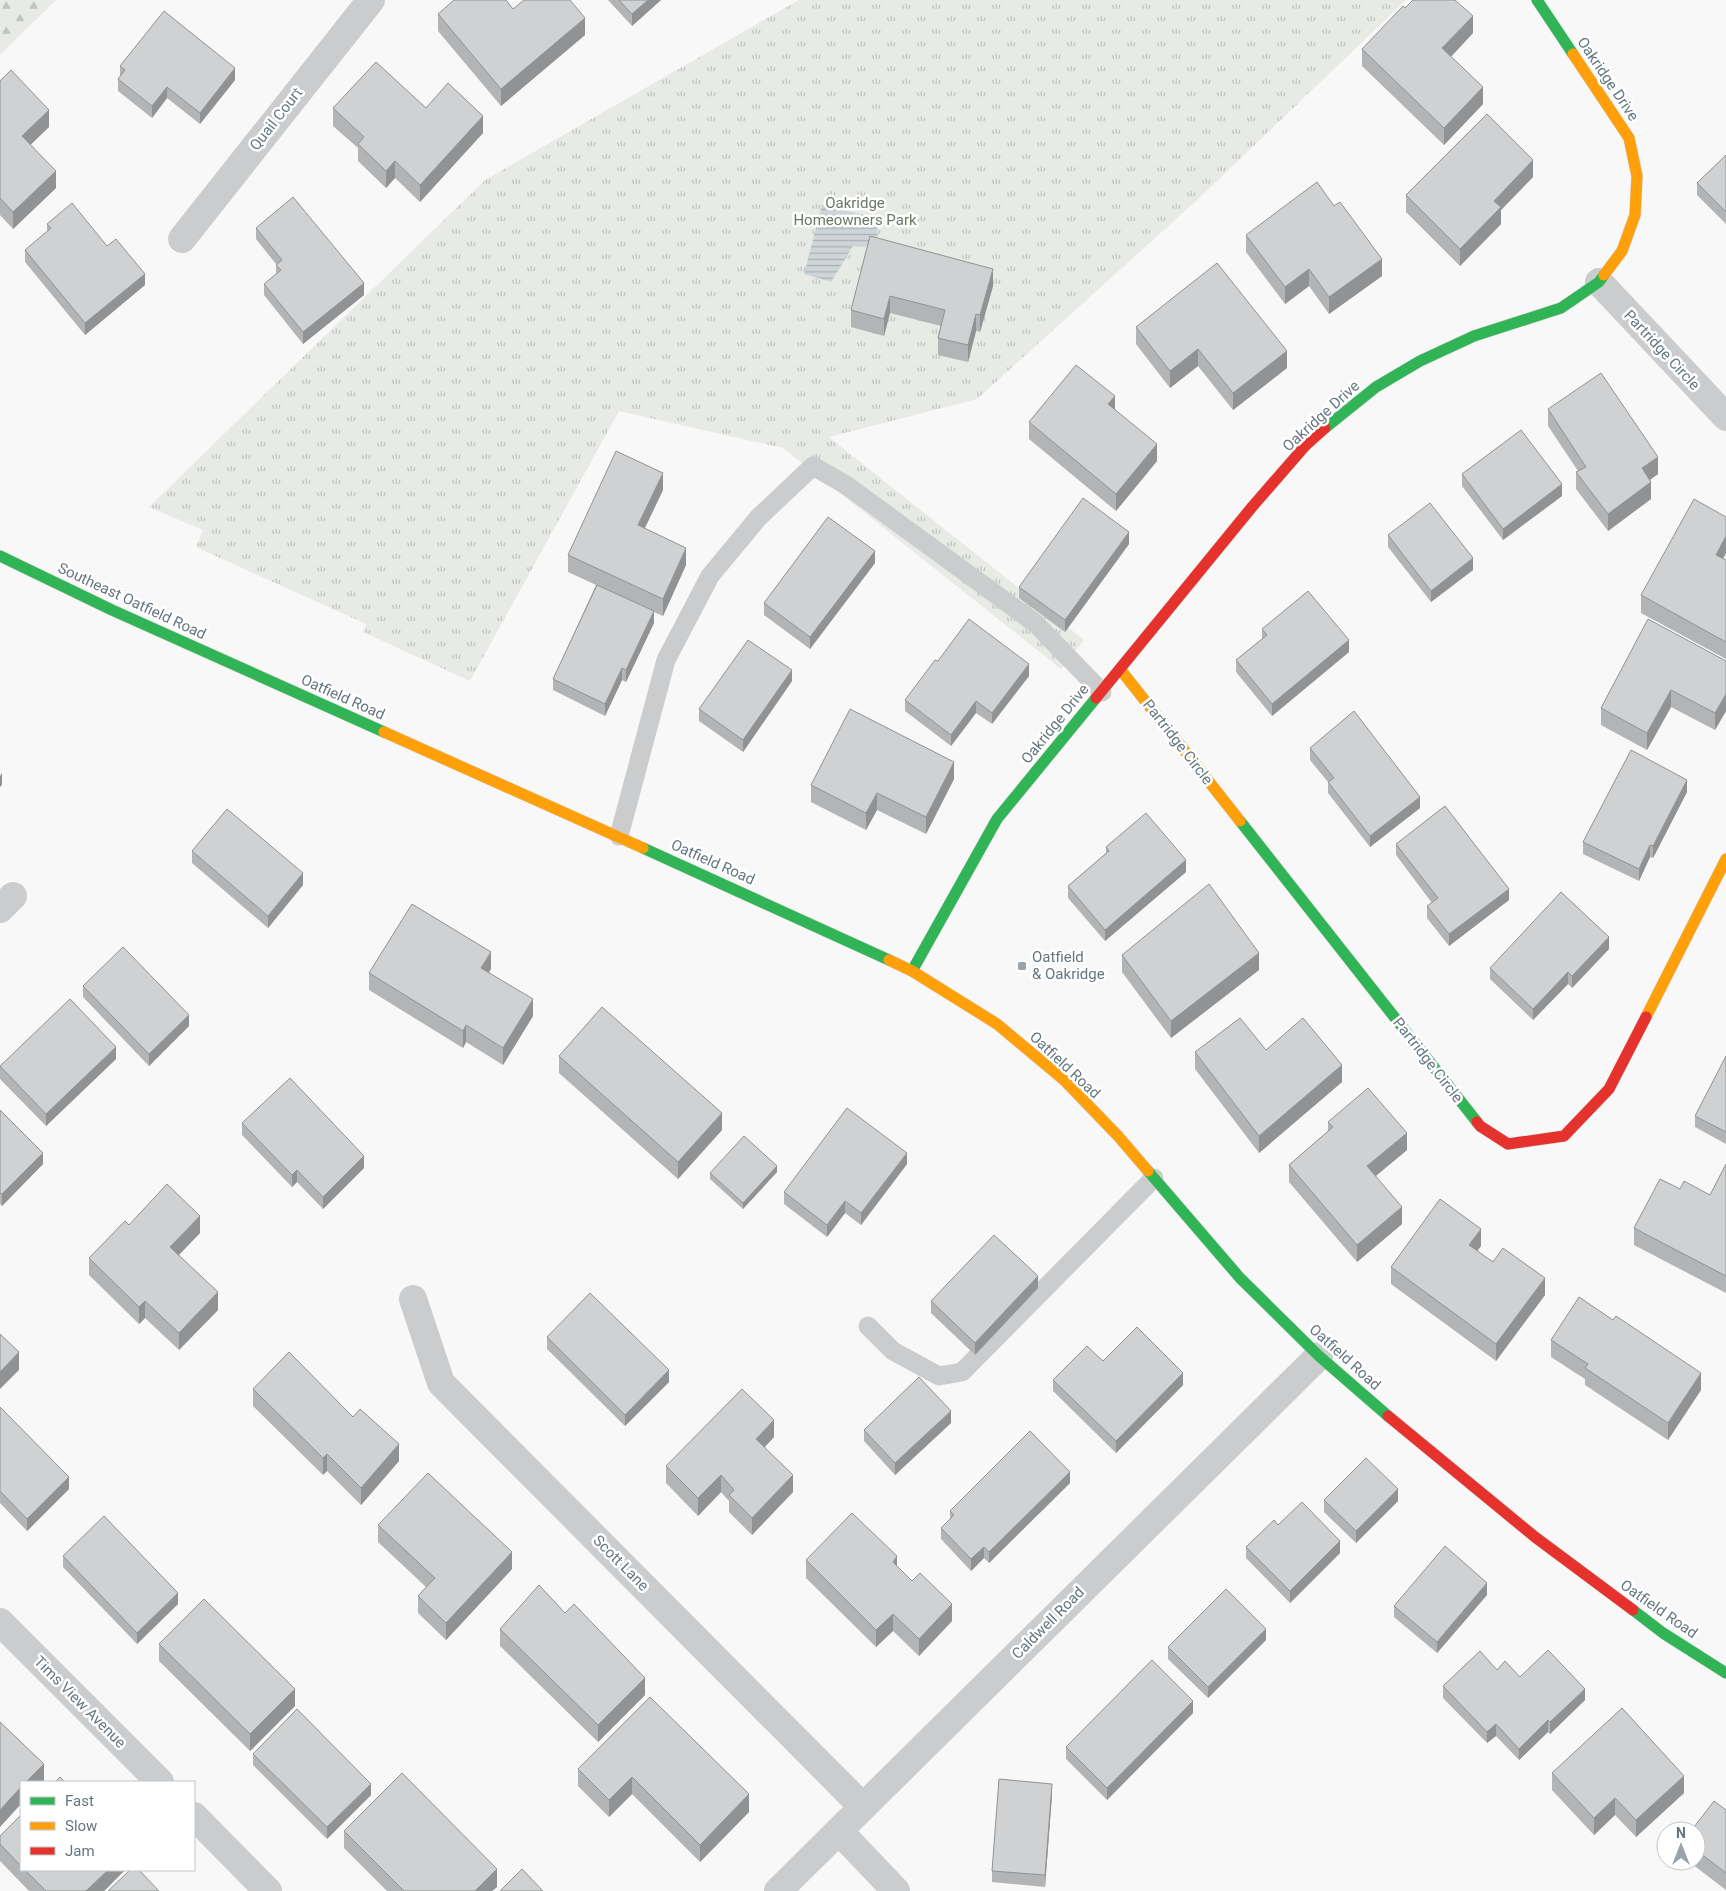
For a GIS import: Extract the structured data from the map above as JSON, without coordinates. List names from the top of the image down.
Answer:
{
  "streets": {
    "street": [
      "Oakridge Drive",
      "Quail Court",
      "Partridge Circle",
      "Southeast Oatfield Road",
      "Oatfield Road",
      "Scott Lane",
      "Caldwell Road",
      "Tims View Avenue"
    ]
  },
  "crossings": [
    ["Oakridge Drive", "Partridge Circle"],
    ["Oakridge Drive", "Oatfield Road"],
    ["Southeast Oatfield Road", "Oatfield Road"],
    ["Oatfield Road", "Caldwell Road"],
    ["Scott Lane", "Caldwell Road"]
  ],
  "parks": ["Oakridge Homeowners Park"],
  "places": {
    "transit": ["Oatfield & Oakridge"]
  },
  "legend": ["Fast", "Slow", "Jam"],
  "north": "top"
}
